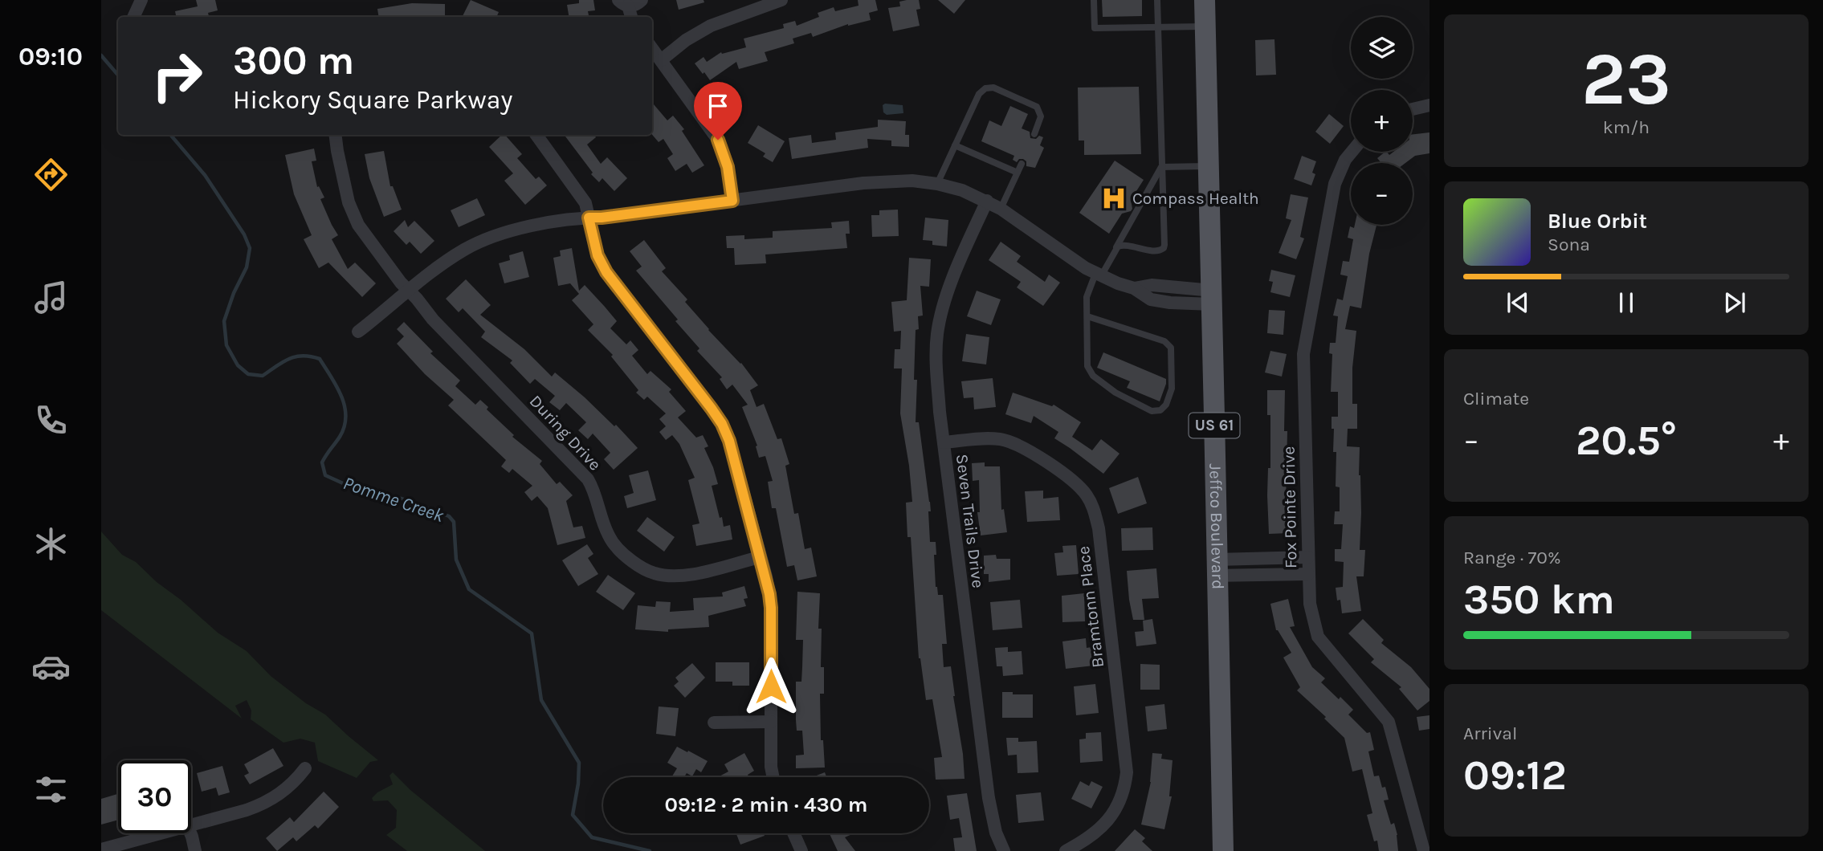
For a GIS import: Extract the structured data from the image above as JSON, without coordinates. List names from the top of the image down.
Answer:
{
  "streets": {
    "main road": ["US 61", "Jeffco Boulevard"],
    "street": [
      "During Drive",
      "Fox Pointe Drive",
      "Seven Trails Drive",
      "Bramtonn Place"
    ]
  },
  "crossings": [
    ["Seven Trails Drive", "Bramtonn Place"]
  ],
  "water": ["Pomme Creek"],
  "places": {
    "hospital": ["Compass Health"]
  },
  "page": {
    "tabs": "09:10",
    "tile": [
      ["23", "km/h"],
      "Climate",
      ["Range · 70%", "350 km"],
      ["Arrival", "09:12"]
    ],
    "map_buttons": ["+", "−"],
    "turn": ["300 m", "Hickory Square Parkway"],
    "song": ["Blue Orbit", "Sona"],
    "heat": ["−", "20.5°", "+"],
    "limit": "30",
    "trip": "09:12 · 2 min · 430 m"
  }
}
